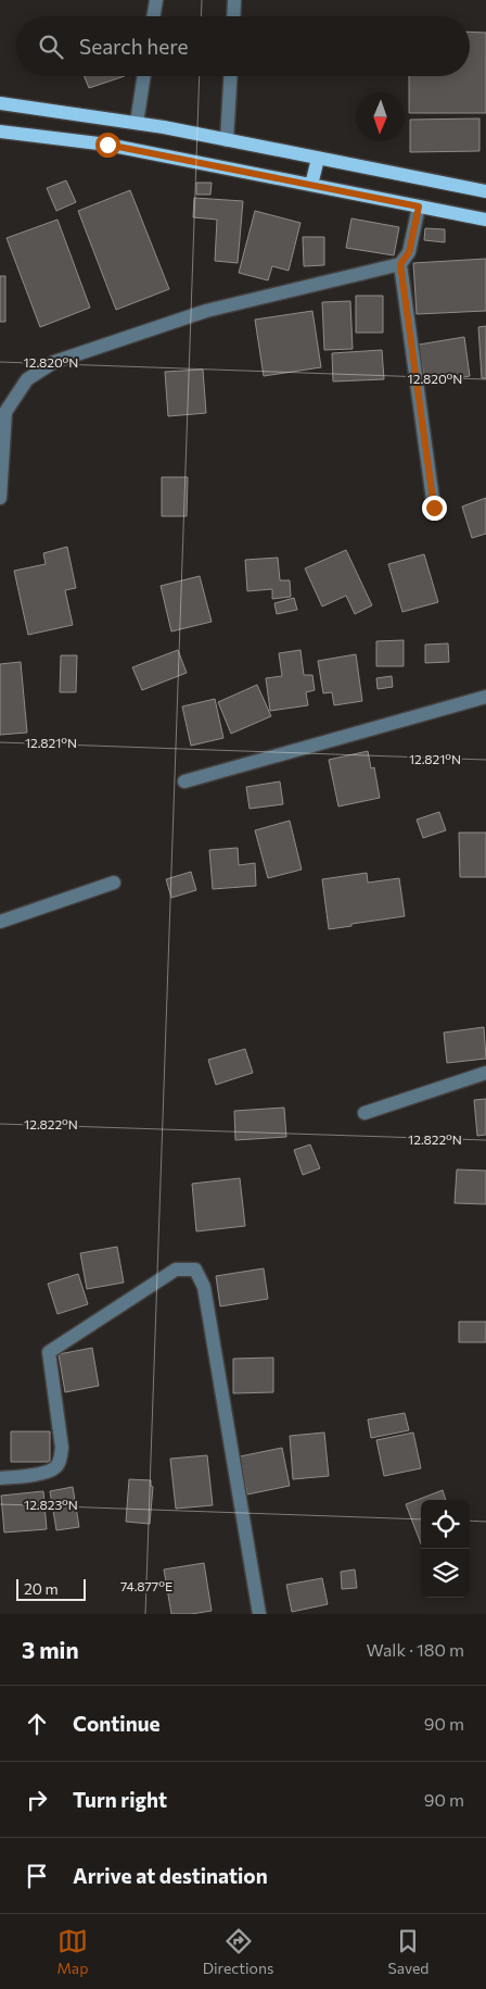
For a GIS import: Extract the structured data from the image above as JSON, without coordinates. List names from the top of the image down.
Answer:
{
  "scale_bar": "20 m",
  "north": "bottom",
  "page": {
    "search": "Search here",
    "scale": "20 m",
    "heading": ["3 min", "Walk · 180 m"],
    "list": [
      ["Continue", "90 m"],
      ["Turn right", "90 m"],
      "Arrive at destination"
    ],
    "nav": ["Map", "Directions", "Saved"]
  },
  "coordinates": [
    "12.820°N",
    "12.821°N",
    "12.822°N",
    "12.823°N",
    "74.877°E"
  ]
}
